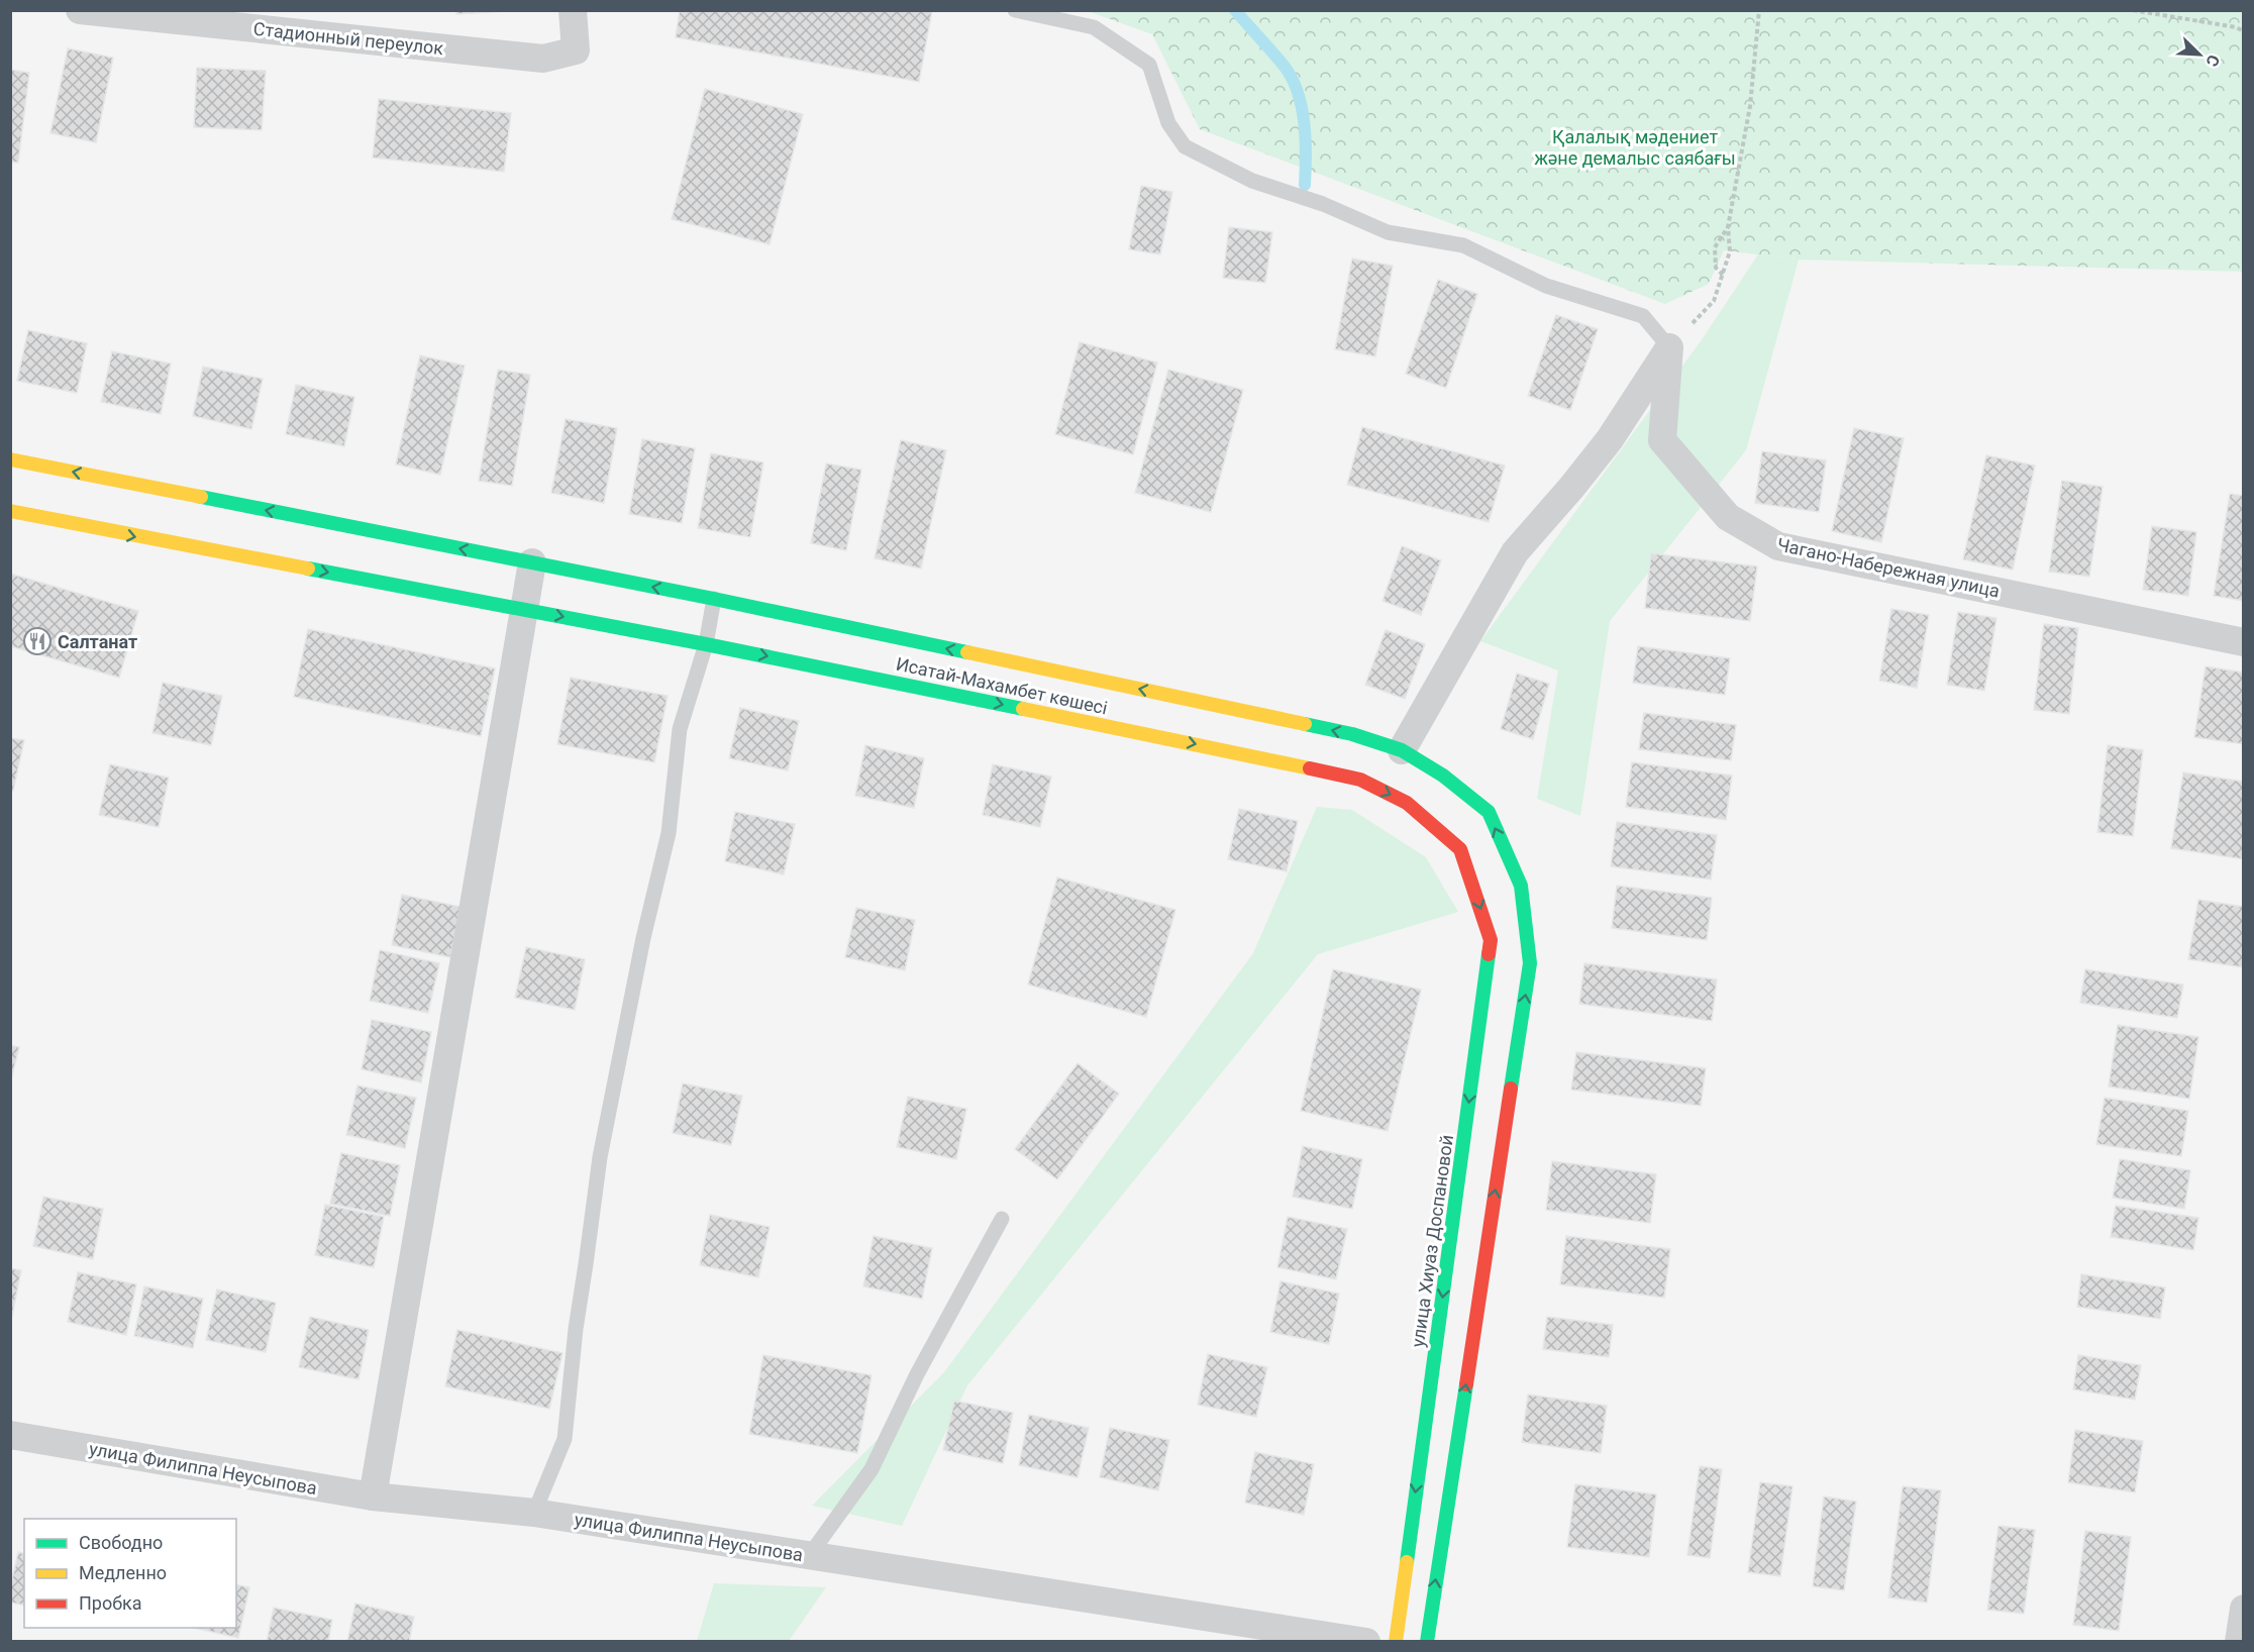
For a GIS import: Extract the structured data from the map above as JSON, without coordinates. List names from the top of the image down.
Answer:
{
  "streets": {
    "main road": ["Исатай-Махамбет көшесі", "улица Хиуаз Доспановой"],
    "street": ["Стадионный переулок", "Чагано-Набережная улица", "улица Филиппа Неусыпова"]
  },
  "crossings": [
    ["Исатай-Махамбет көшесі", "улица Хиуаз Доспановой"]
  ],
  "parks": ["Қалалық мәдениет және демалыс саябағы"],
  "places": {
    "restaurant": ["Салтанат"]
  },
  "legend": ["Свободно", "Медленно", "Пробка"],
  "north": "bottom right"
}
